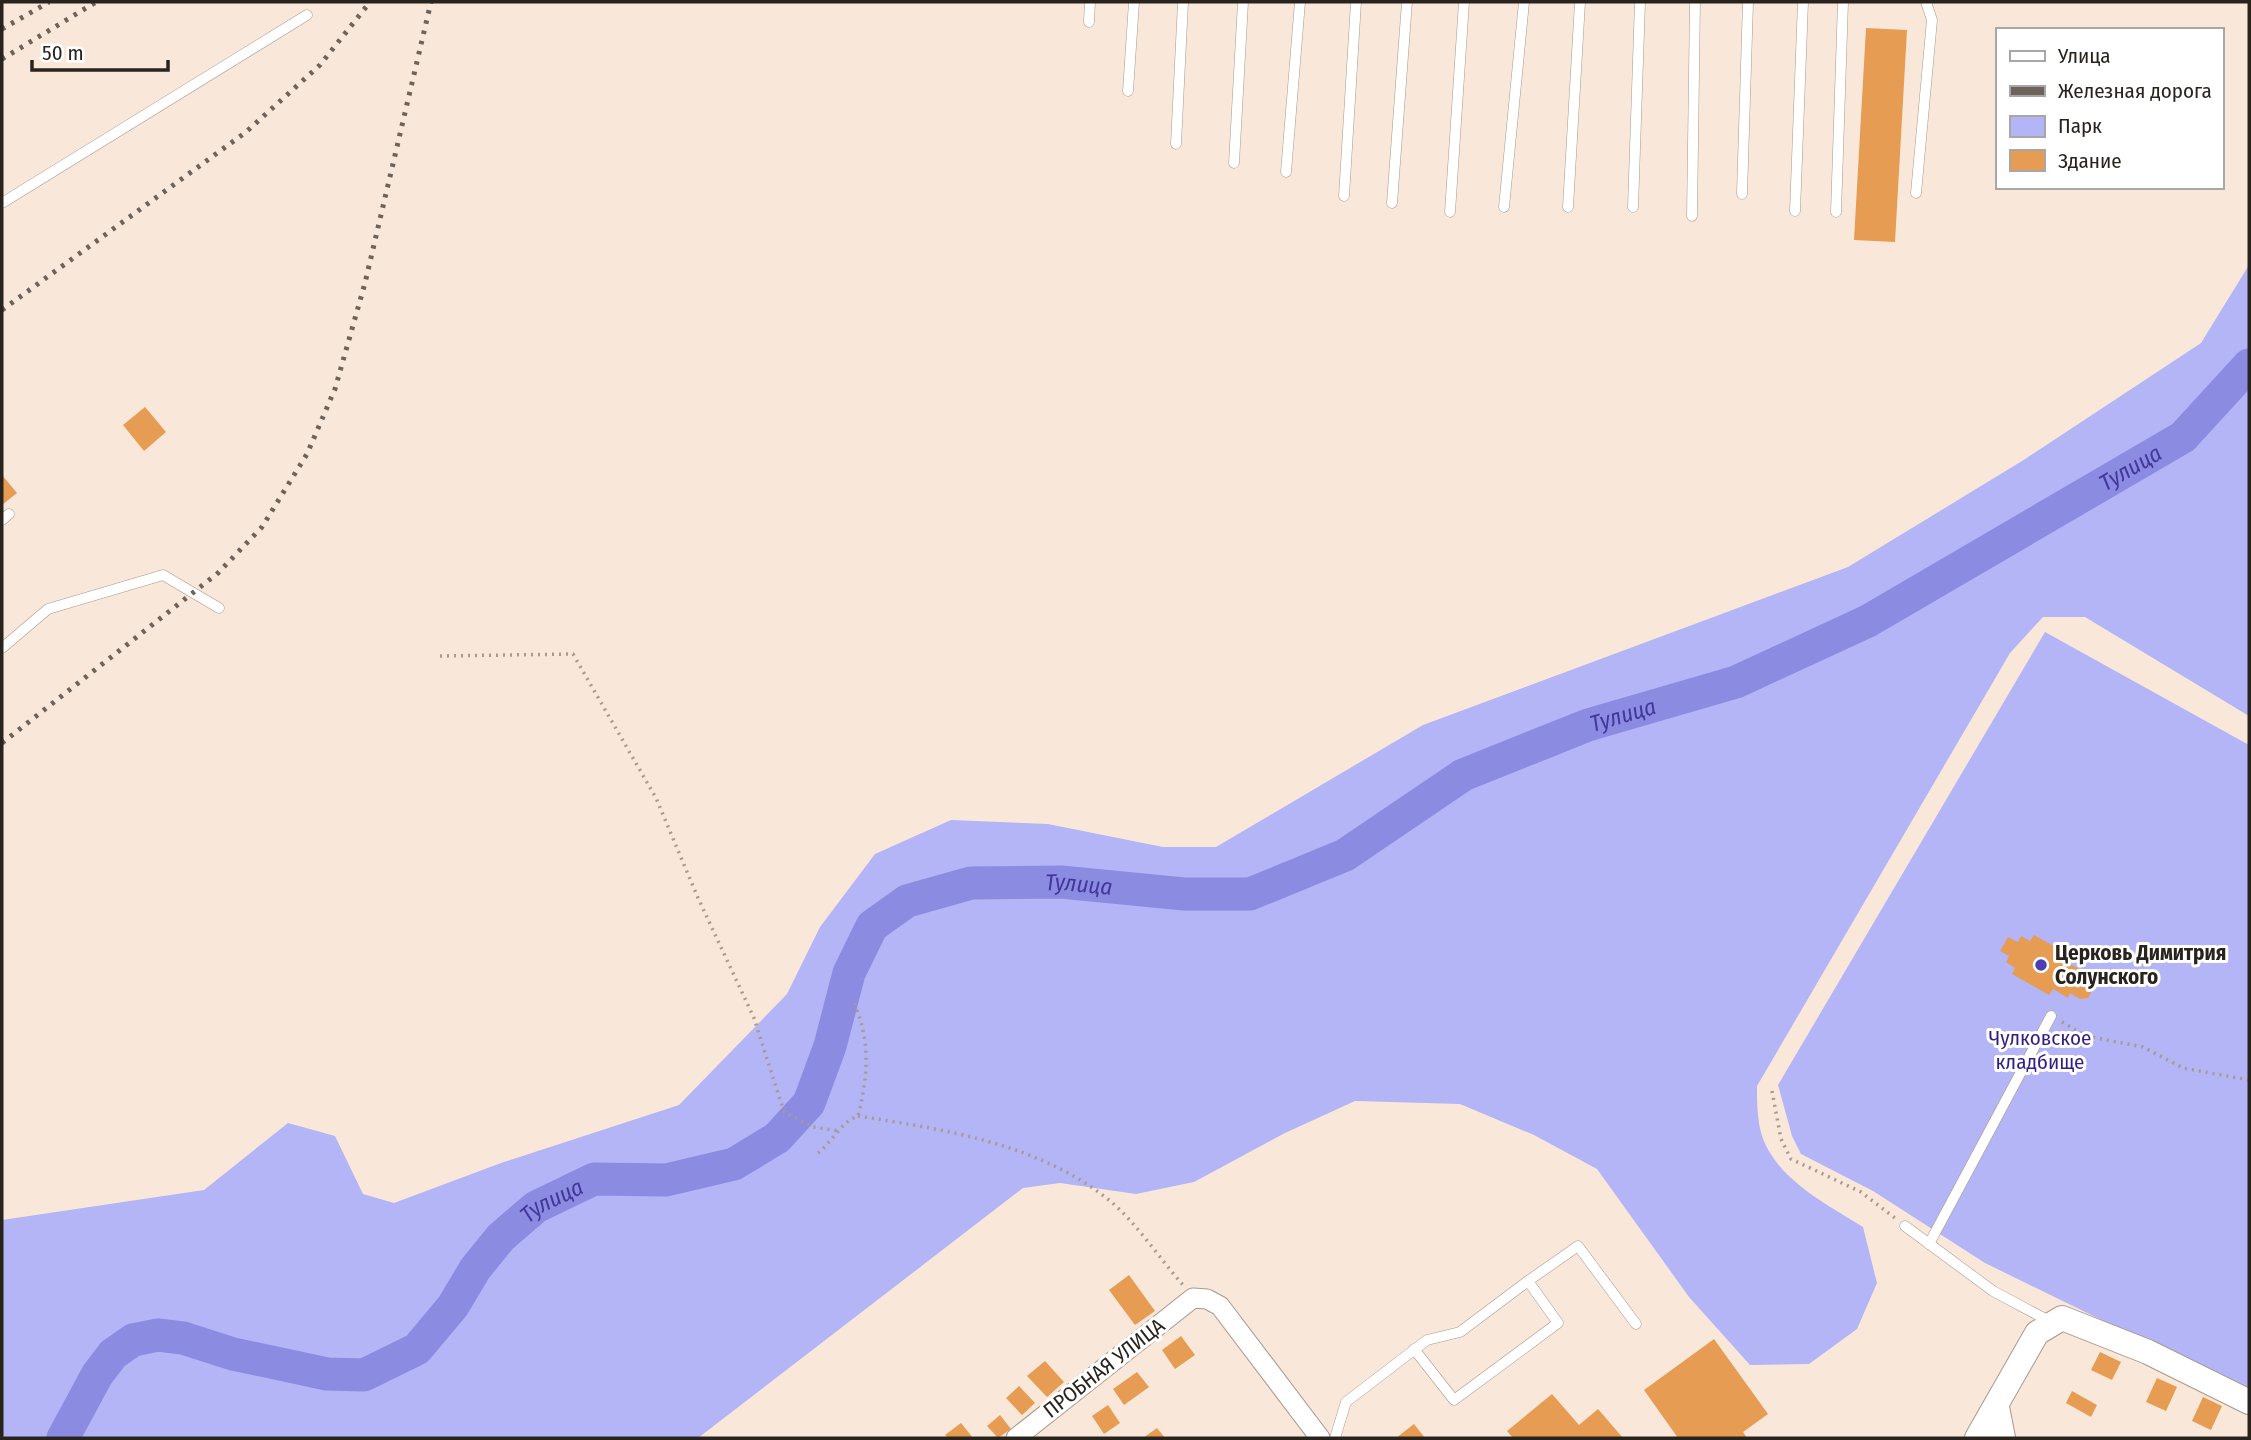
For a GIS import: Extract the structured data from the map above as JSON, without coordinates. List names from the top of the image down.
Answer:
{
  "streets": {
    "street": ["ПРОБНАЯ УЛИЦА"]
  },
  "water": ["Тулица"],
  "parks": ["Чулковское кладбище"],
  "places": ["Церковь Димитрия Солунского"],
  "legend": [
    "Улица",
    "Железная дорога",
    "Парк",
    "Здание"
  ],
  "scale_bar": "50 m"
}
